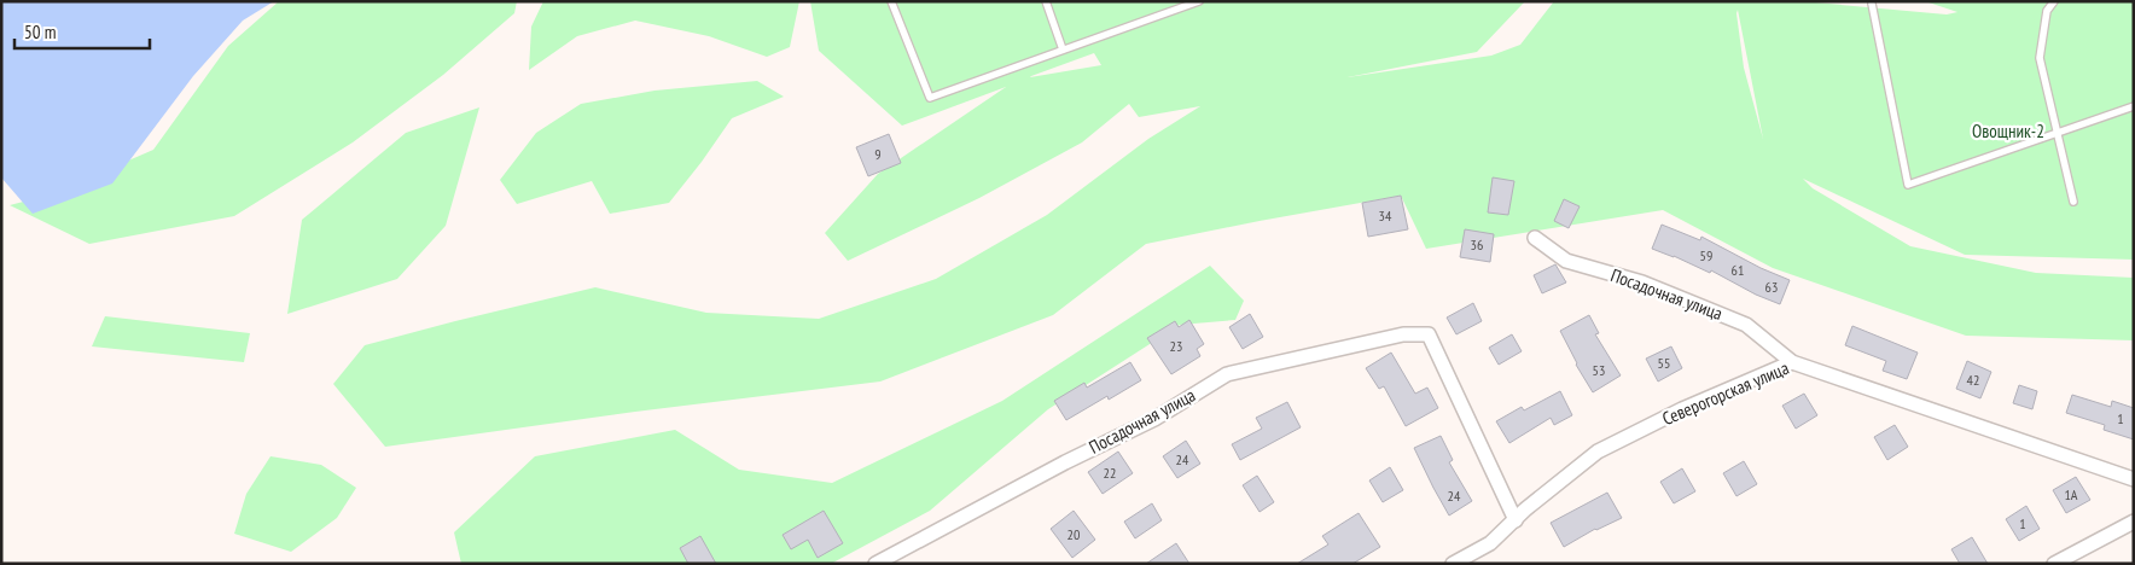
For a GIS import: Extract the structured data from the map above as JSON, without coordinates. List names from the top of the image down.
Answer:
{
  "streets": {
    "street": ["Посадочная улица", "Северогорская улица"]
  },
  "crossings": [
    ["Посадочная улица", "Северогорская улица"]
  ],
  "parks": ["Овощник-2"],
  "house_numbers": [
    "9",
    "34",
    "36",
    "59",
    "61",
    "63",
    "23",
    "55",
    "53",
    "42",
    "1",
    "24",
    "22",
    "1А",
    "24",
    "1",
    "20"
  ],
  "scale_bar": "50 m"
}
